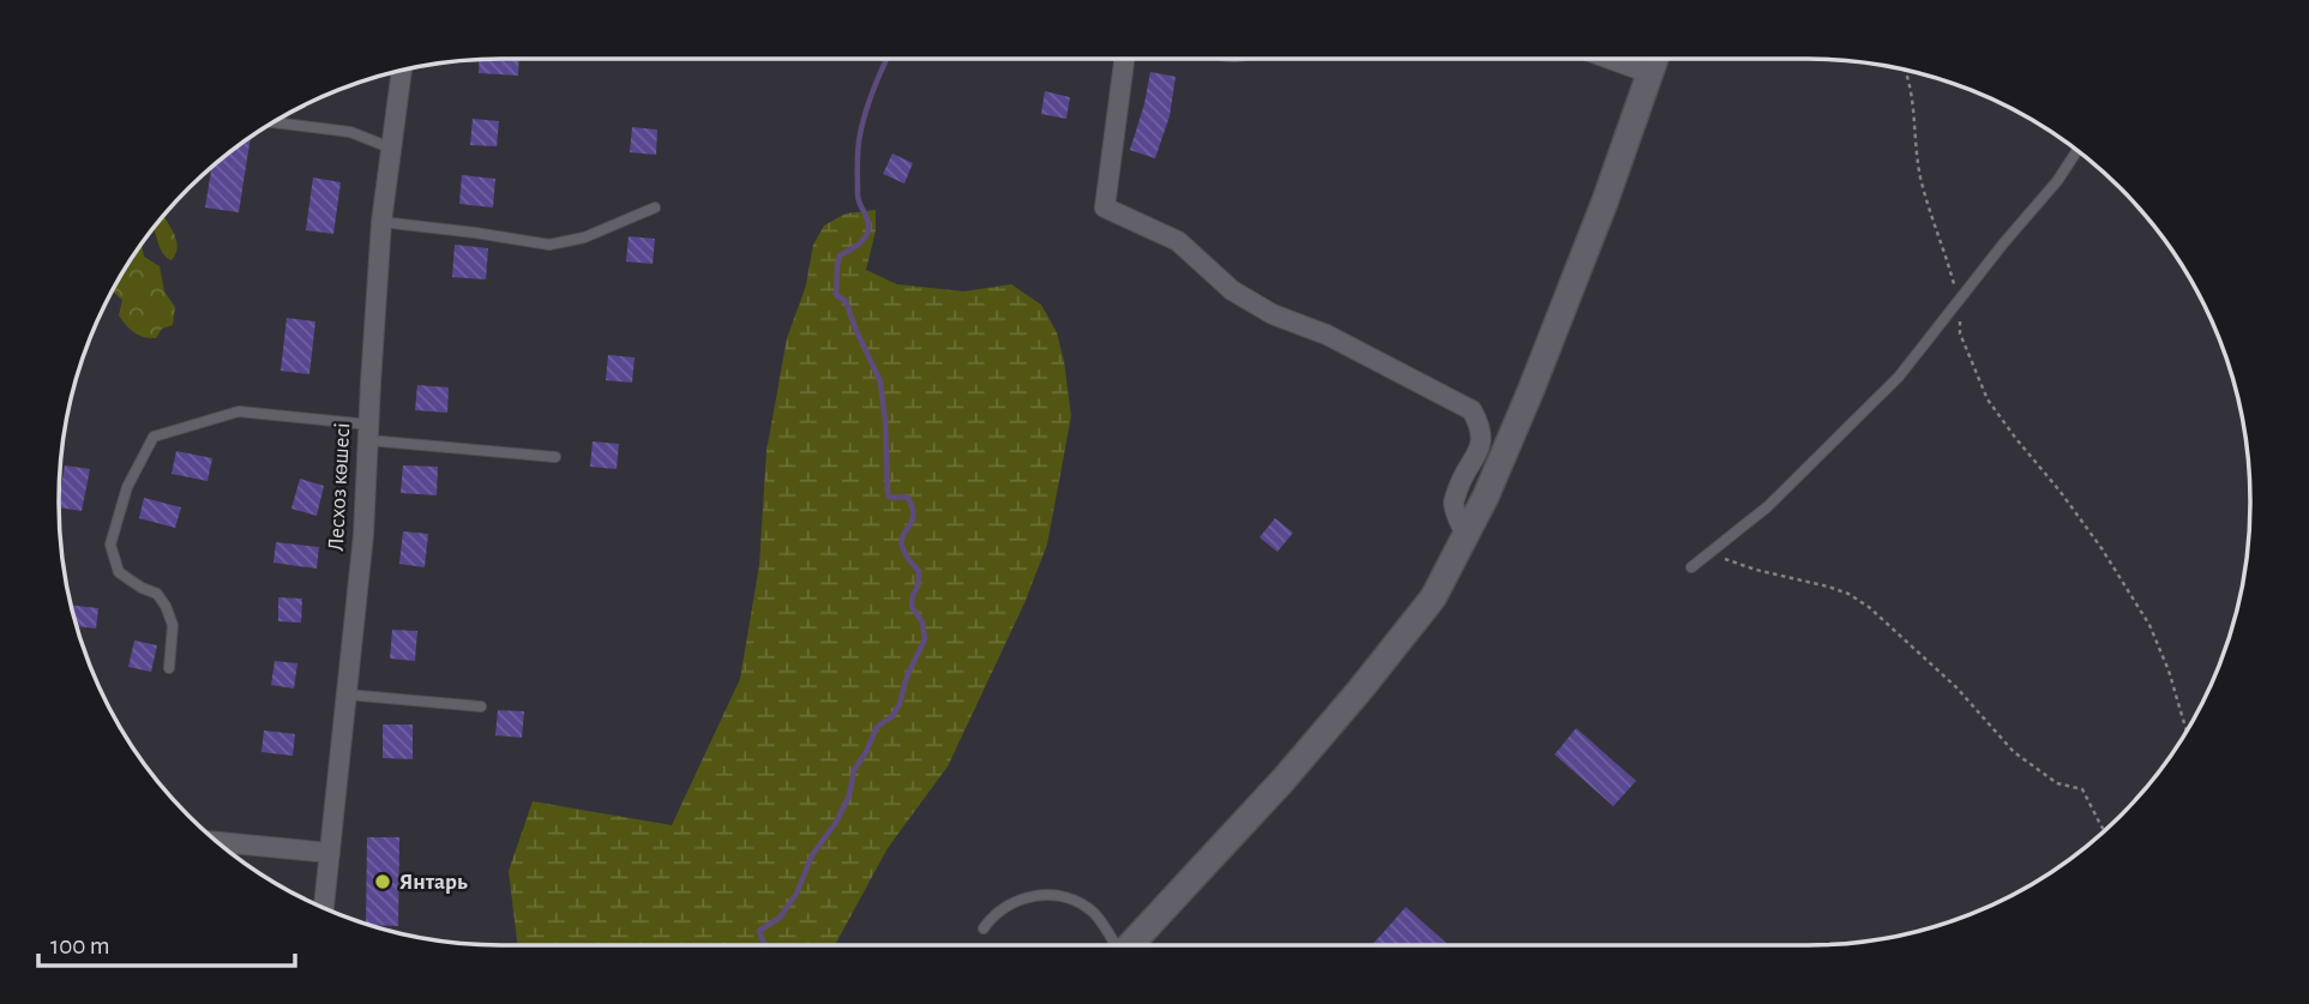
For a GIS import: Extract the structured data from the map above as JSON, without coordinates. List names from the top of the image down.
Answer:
{
  "streets": {
    "street": ["Лесхоз көшесі"]
  },
  "places": ["Янтарь"],
  "scale_bar": "100 m"
}
